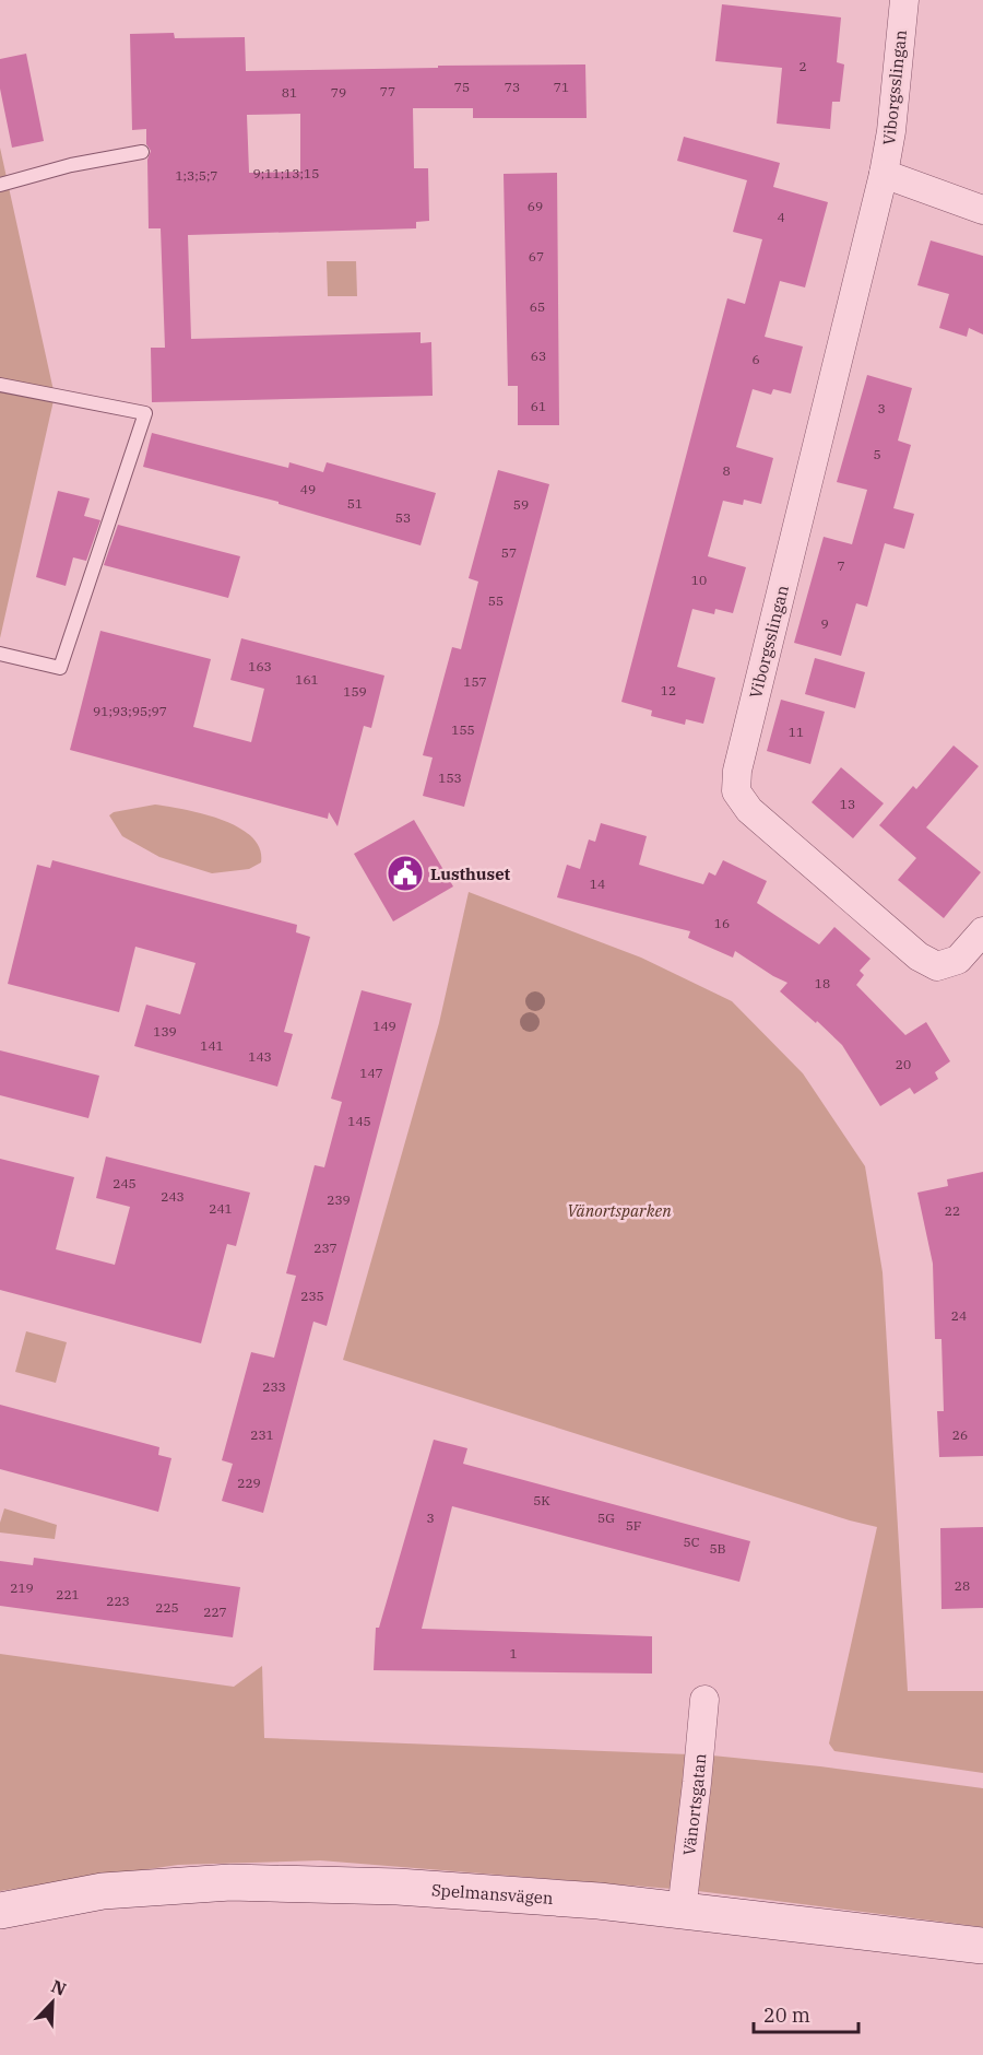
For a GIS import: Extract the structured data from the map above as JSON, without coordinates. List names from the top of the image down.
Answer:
{
  "streets": {
    "main road": ["Spelmansvägen"],
    "street": ["Viborgsslingan", "Vänortsgatan"]
  },
  "crossings": [
    ["Vänortsgatan", "Spelmansvägen"]
  ],
  "parks": ["Vänortsparken"],
  "places": {
    "public building": ["Lusthuset"]
  },
  "house_numbers": [
    "2",
    "75",
    "73",
    "71",
    "77",
    "81",
    "79",
    "9;11;13;15",
    "1;3;5;7",
    "69",
    "4",
    "67",
    "65",
    "63",
    "6",
    "61",
    "3",
    "5",
    "8",
    "49",
    "51",
    "59",
    "53",
    "57",
    "7",
    "10",
    "55",
    "9",
    "163",
    "161",
    "157",
    "12",
    "159",
    "91;93;95;97",
    "155",
    "11",
    "153",
    "13",
    "14",
    "16",
    "18",
    "149",
    "139",
    "141",
    "143",
    "20",
    "147",
    "145",
    "245",
    "243",
    "239",
    "241",
    "22",
    "237",
    "235",
    "24",
    "233",
    "231",
    "26",
    "229",
    "5K",
    "3",
    "5G",
    "5F",
    "5C",
    "5B",
    "28",
    "219",
    "221",
    "223",
    "225",
    "227",
    "1"
  ],
  "scale_bar": "20 m",
  "north": "top right"
}
